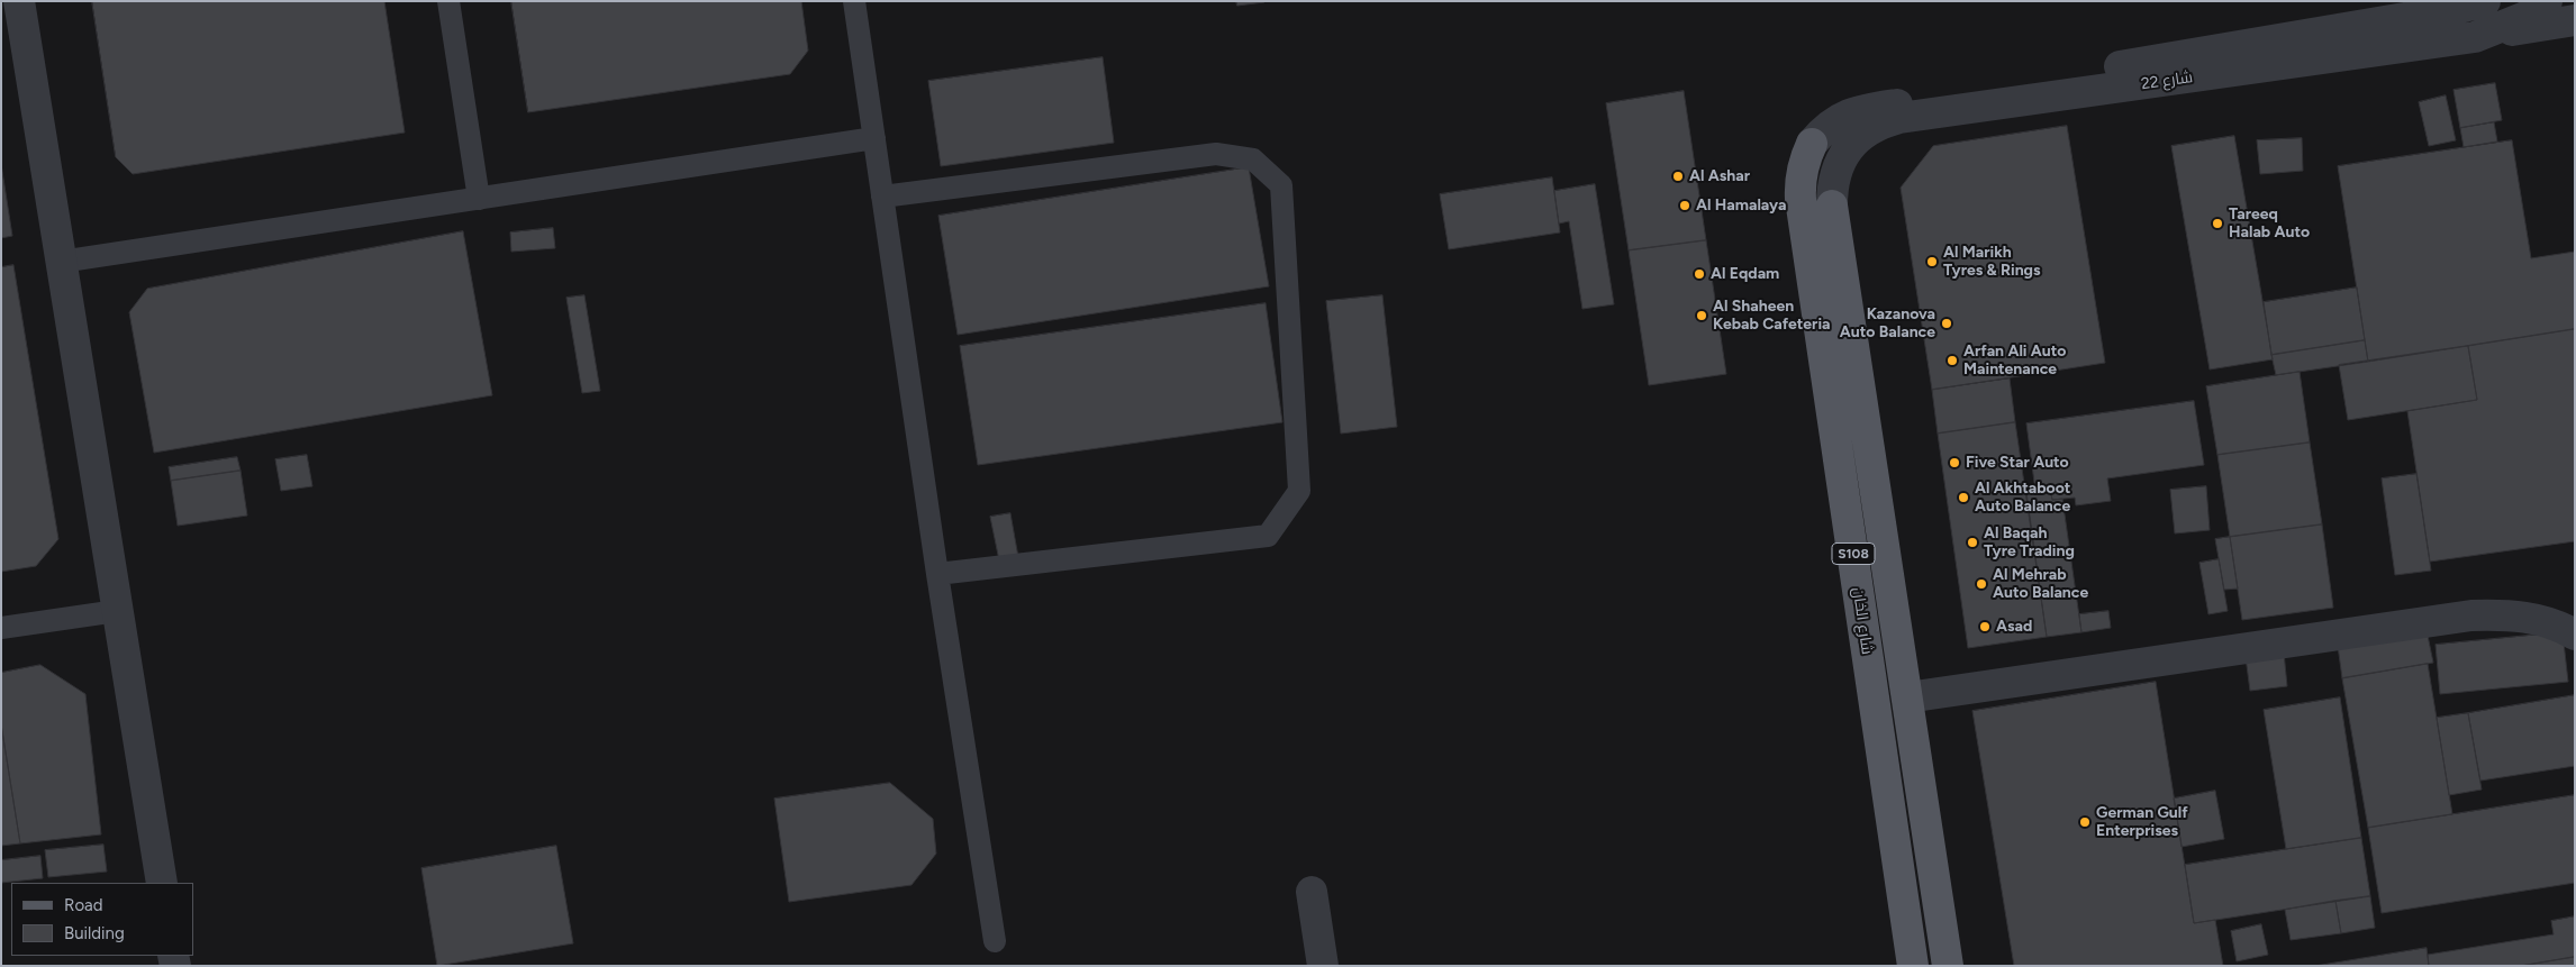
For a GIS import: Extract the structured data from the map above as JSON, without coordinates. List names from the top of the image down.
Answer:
{
  "streets": {
    "main road": ["S108", "شارع الخان"],
    "street": ["شارع 22"]
  },
  "crossings": [
    ["شارع 22", "شارع الخان"]
  ],
  "places": [
    "Al Ashar",
    "Al Hamalaya",
    "Tareeq Halab Auto",
    "Al Marikh Tyres & Rings",
    "Al Eqdam",
    "Al Shaheen Kebab Cafeteria",
    "Kazanova Auto Balance",
    "Arfan Ali Auto Maintenance",
    "Five Star Auto",
    "Al Akhtaboot Auto Balance",
    "Al Baqah Tyre Trading",
    "Al Mehrab Auto Balance",
    "Asad",
    "German Gulf Enterprises"
  ],
  "legend": ["Road", "Building"]
}
